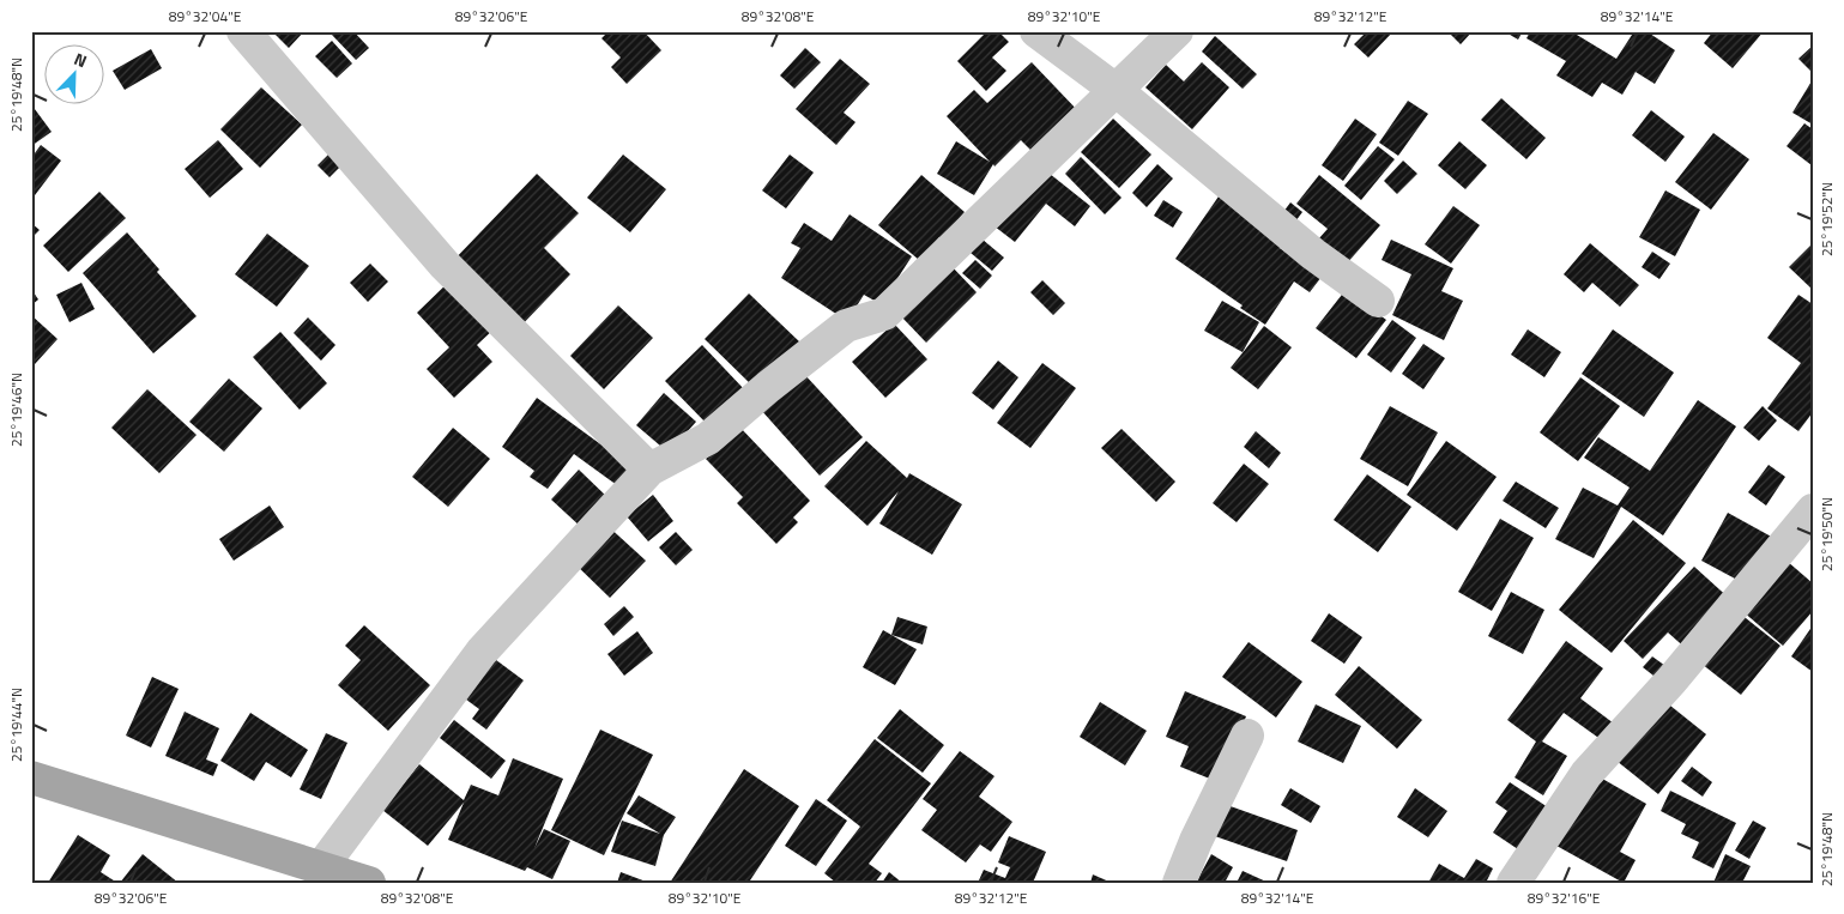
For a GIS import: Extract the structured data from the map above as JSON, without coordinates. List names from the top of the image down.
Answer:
{
  "north": "top right",
  "coordinates": [
    "89°32'04\"E",
    "89°32'06\"E",
    "89°32'08\"E",
    "89°32'10\"E",
    "89°32'12\"E",
    "89°32'14\"E",
    "25°19'48\"N",
    "25°19'52\"N",
    "25°19'46\"N",
    "25°19'50\"N",
    "25°19'44\"N",
    "89°32'16\"E"
  ]
}
